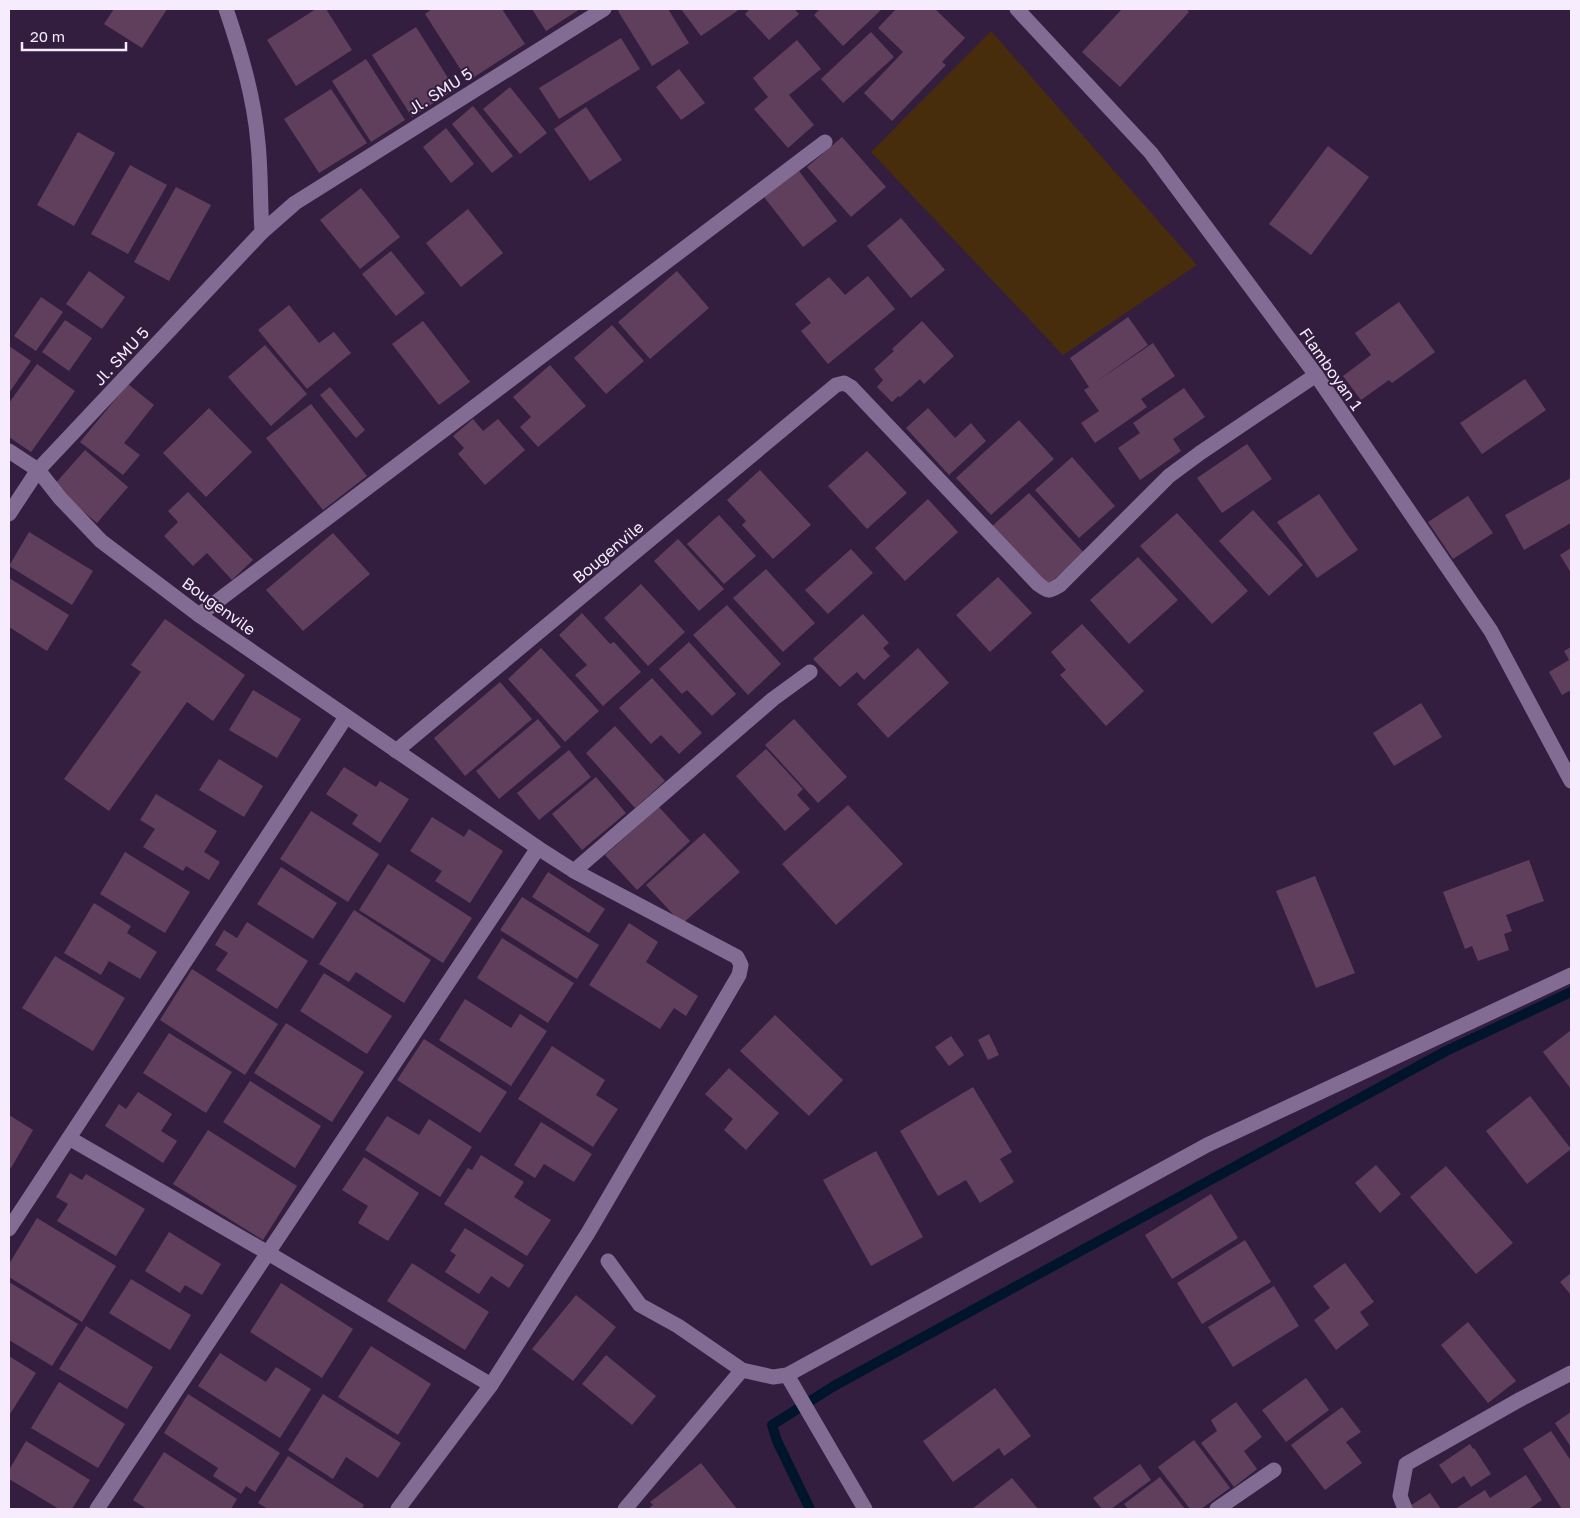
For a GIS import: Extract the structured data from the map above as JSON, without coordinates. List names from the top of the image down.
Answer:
{
  "streets": {
    "street": ["Jl. SMU 5", "Flamboyan 1", "Bougenvile"]
  },
  "crossings": [
    ["Jl. SMU 5", "Bougenvile"],
    ["Flamboyan 1", "Bougenvile"]
  ],
  "scale_bar": "20 m"
}
